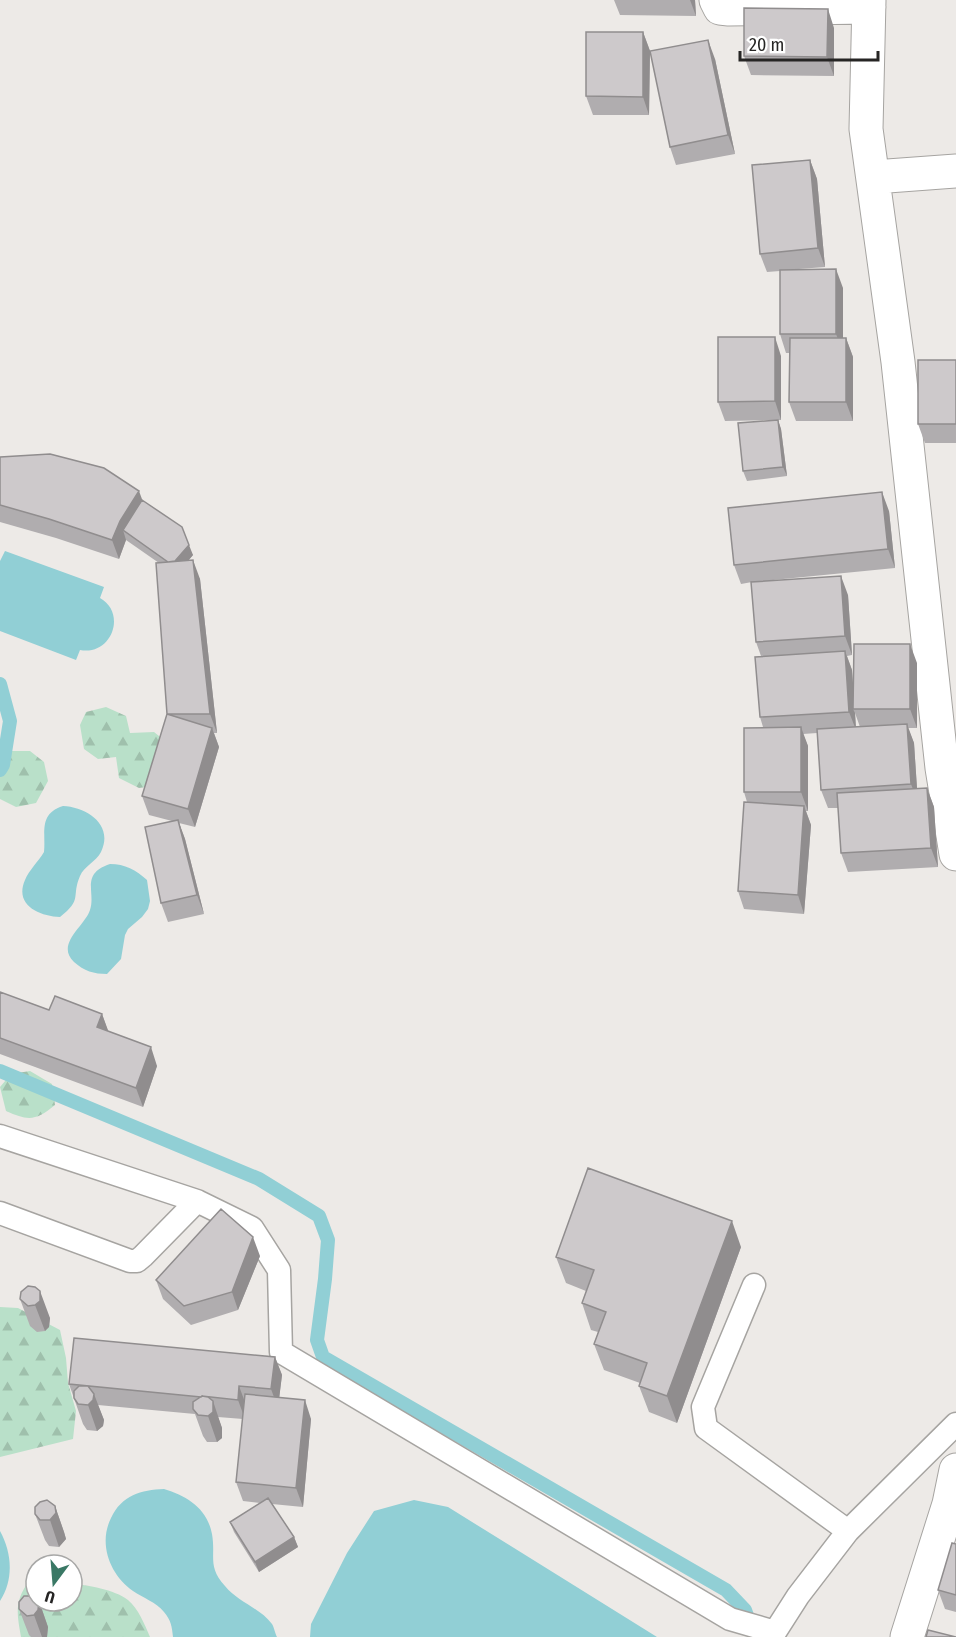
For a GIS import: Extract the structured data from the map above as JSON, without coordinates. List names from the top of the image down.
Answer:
{
  "scale_bar": "20 m",
  "north": "bottom"
}
